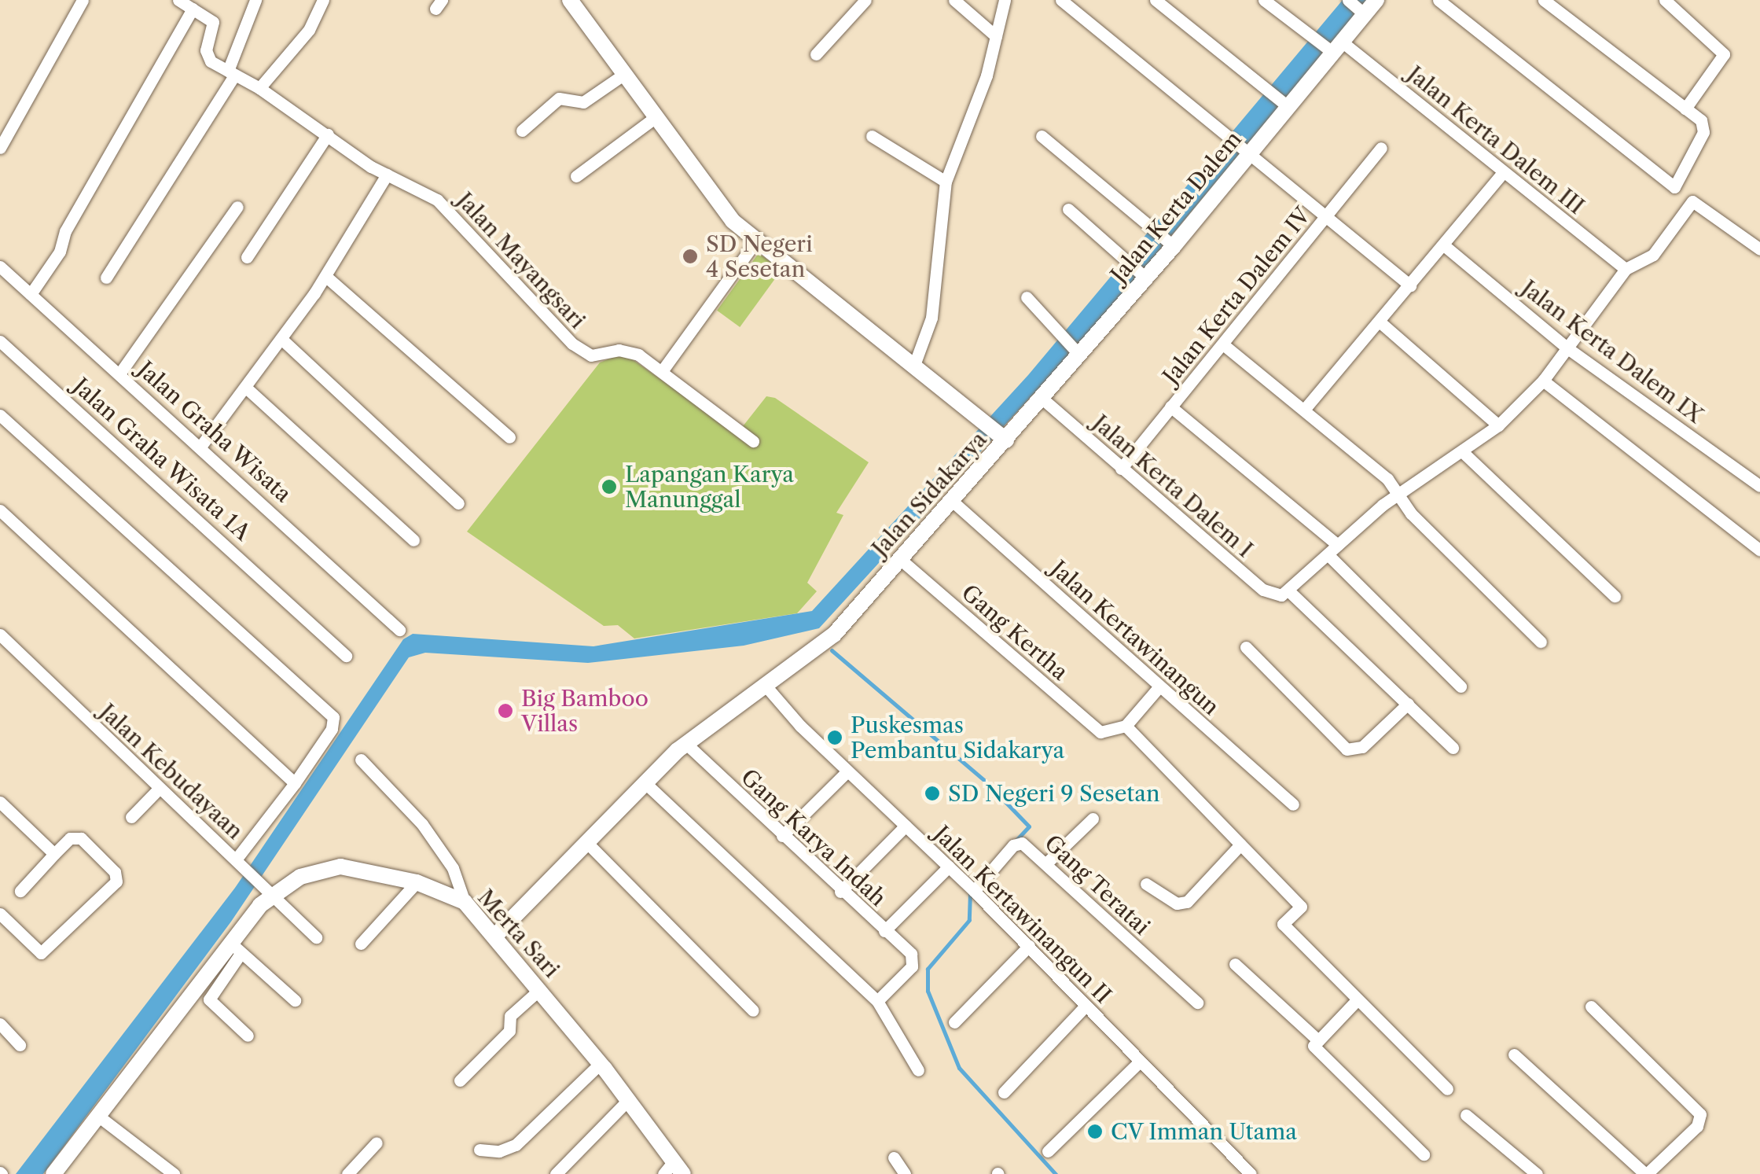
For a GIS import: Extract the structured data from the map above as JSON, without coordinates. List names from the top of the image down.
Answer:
{
  "streets": {
    "street": [
      "Jalan Kerta Dalem III",
      "Jalan Kerta Dalem",
      "Jalan Mayangsari",
      "Jalan Kerta Dalem IV",
      "Jalan Kerta Dalem IX",
      "Jalan Graha Wisata",
      "Jalan Graha Wisata 1A",
      "Jalan Kerta Dalem I",
      "Jalan Sidakarya",
      "Gang Kertha",
      "Jalan Kertawinangun",
      "Jalan Kebudayaan",
      "Gang Karya Indah",
      "Gang Teratai",
      "Jalan Kertawinangun II",
      "Merta Sari"
    ]
  },
  "crossings": [
    ["Jalan Kerta Dalem III", "Jalan Kerta Dalem"],
    ["Jalan Kerta Dalem", "Jalan Kerta Dalem I"],
    ["Jalan Kerta Dalem", "Jalan Sidakarya"],
    ["Jalan Kerta Dalem IV", "Jalan Kerta Dalem I"],
    ["Jalan Sidakarya", "Gang Kertha"],
    ["Jalan Sidakarya", "Jalan Kertawinangun"],
    ["Jalan Sidakarya", "Gang Karya Indah"],
    ["Jalan Sidakarya", "Jalan Kertawinangun II"],
    ["Jalan Sidakarya", "Merta Sari"],
    ["Jalan Kebudayaan", "Merta Sari"],
    ["Gang Teratai", "Jalan Kertawinangun II"]
  ],
  "places": [
    "SD Negeri 4 Sesetan",
    "Lapangan Karya Manunggal",
    "Big Bamboo Villas",
    "Puskesmas Pembantu Sidakarya",
    "SD Negeri 9 Sesetan",
    "CV Imman Utama"
  ]
}
